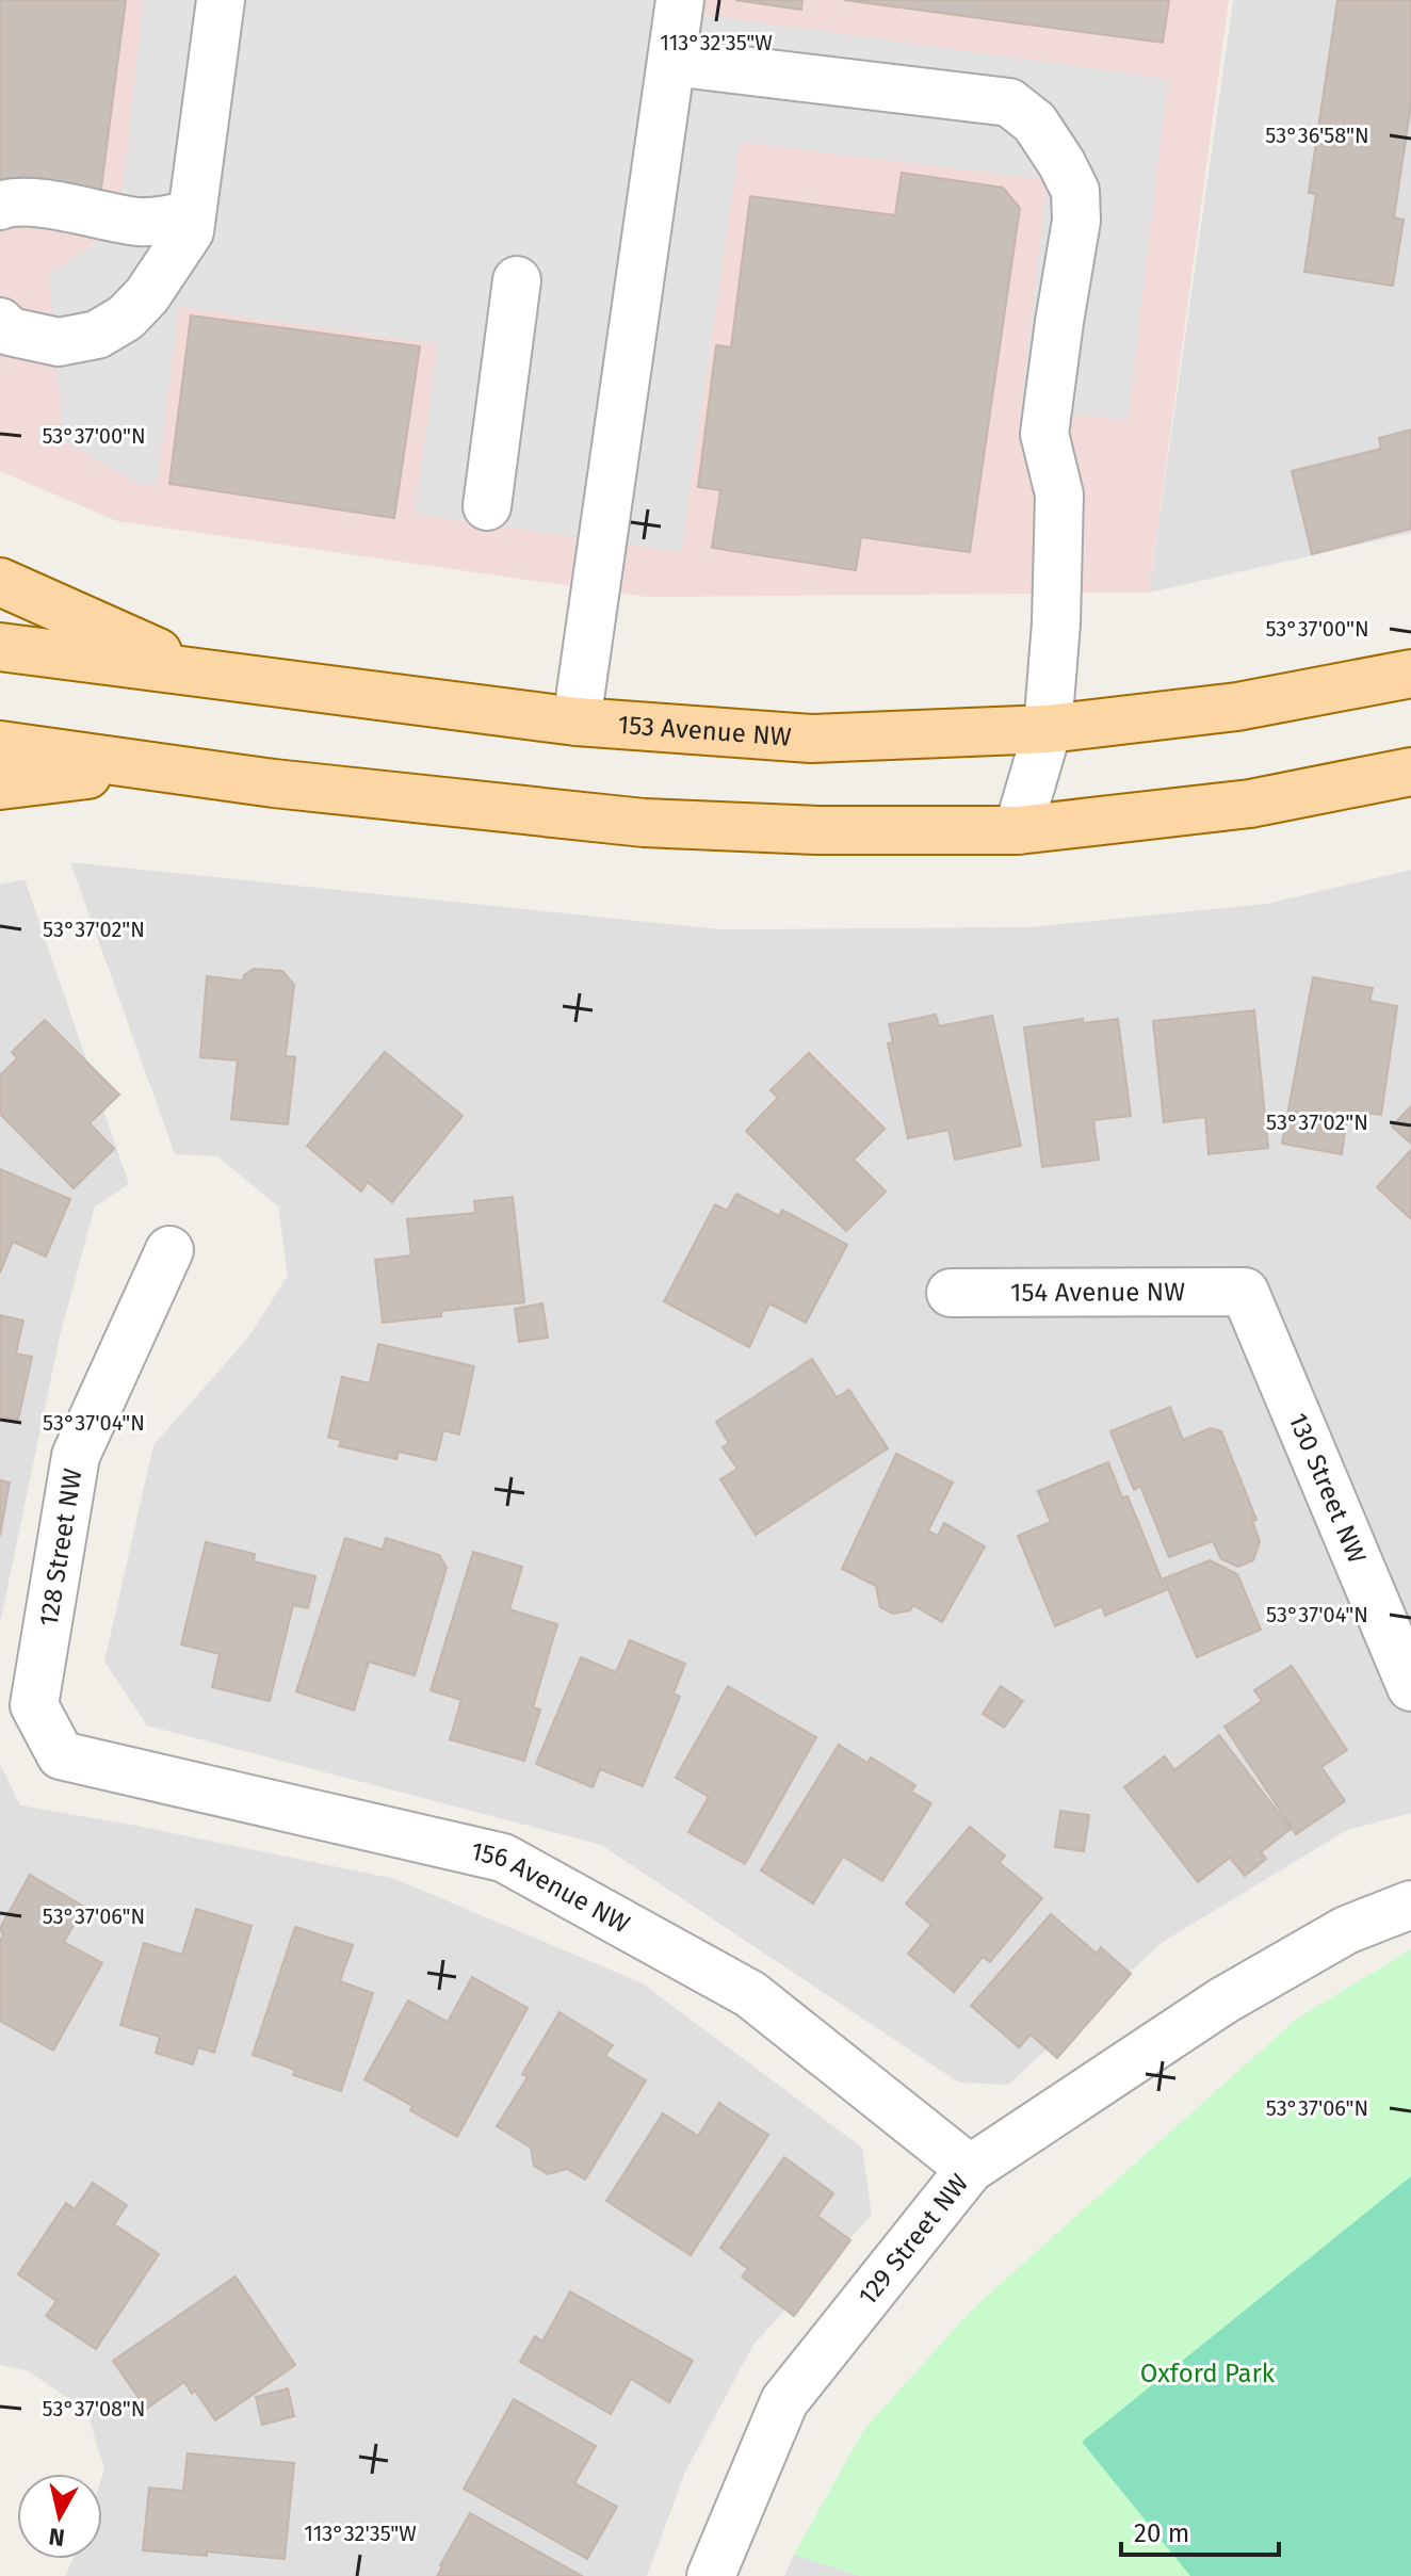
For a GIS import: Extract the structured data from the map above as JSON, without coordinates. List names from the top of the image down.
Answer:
{
  "streets": {
    "main road": ["153 Avenue NW"],
    "street": [
      "154 Avenue NW",
      "130 Street NW",
      "128 Street NW",
      "156 Avenue NW",
      "129 Street NW"
    ]
  },
  "crossings": [
    ["154 Avenue NW", "130 Street NW"],
    ["128 Street NW", "156 Avenue NW"],
    ["156 Avenue NW", "129 Street NW"]
  ],
  "parks": ["Oxford Park"],
  "scale_bar": "20 m",
  "north": "bottom",
  "coordinates": [
    "113°32'35\"W",
    "53°36'58\"N",
    "53°37'00\"N",
    "53°37'02\"N",
    "53°37'04\"N",
    "53°37'06\"N",
    "53°37'08\"N"
  ]
}
